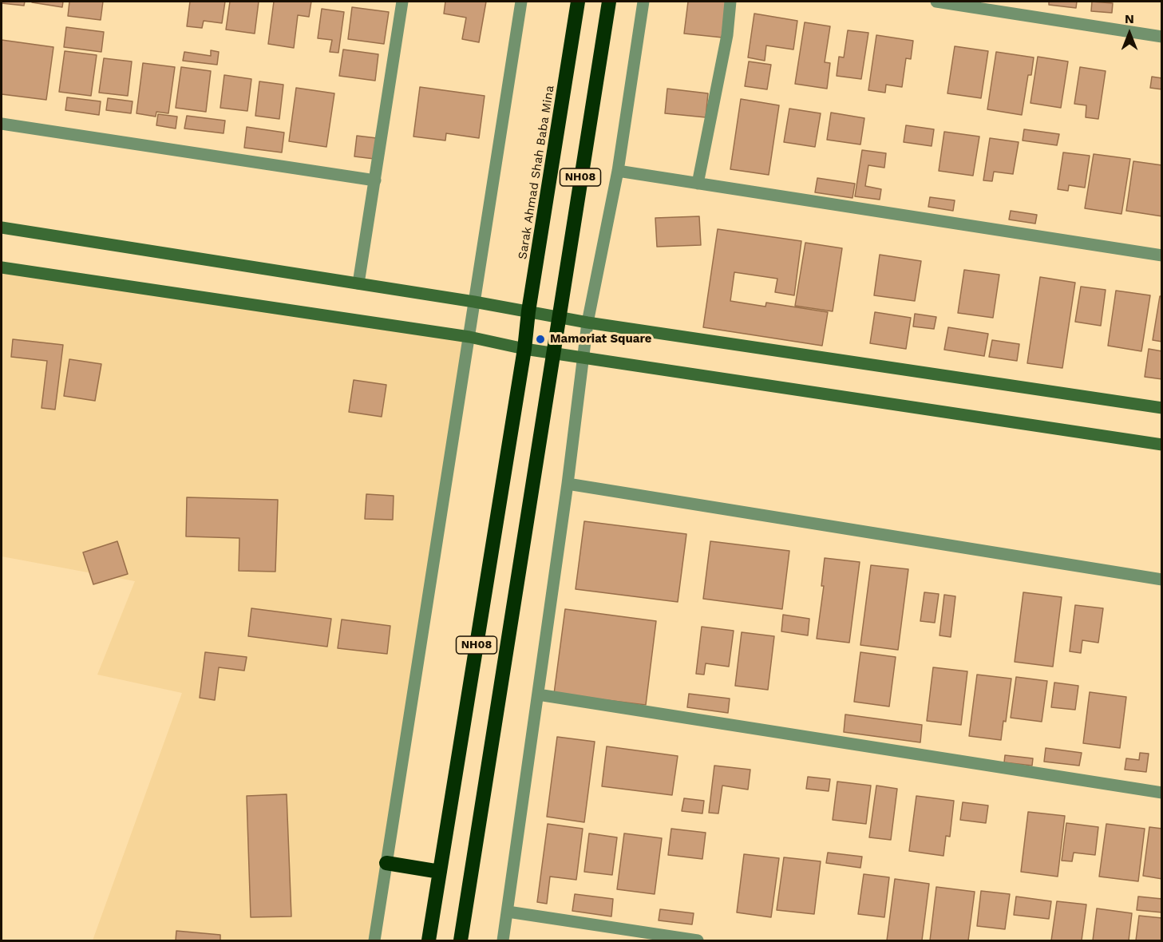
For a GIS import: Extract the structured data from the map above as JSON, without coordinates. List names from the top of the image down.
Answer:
{
  "streets": {
    "highway": ["Sarak Ahmad Shah Baba Mina", "NH08"]
  },
  "crossings": [
    ["Sarak Ahmad Shah Baba Mina", "NH08"]
  ],
  "places": ["Mamoriat Square"],
  "north": "top"
}
